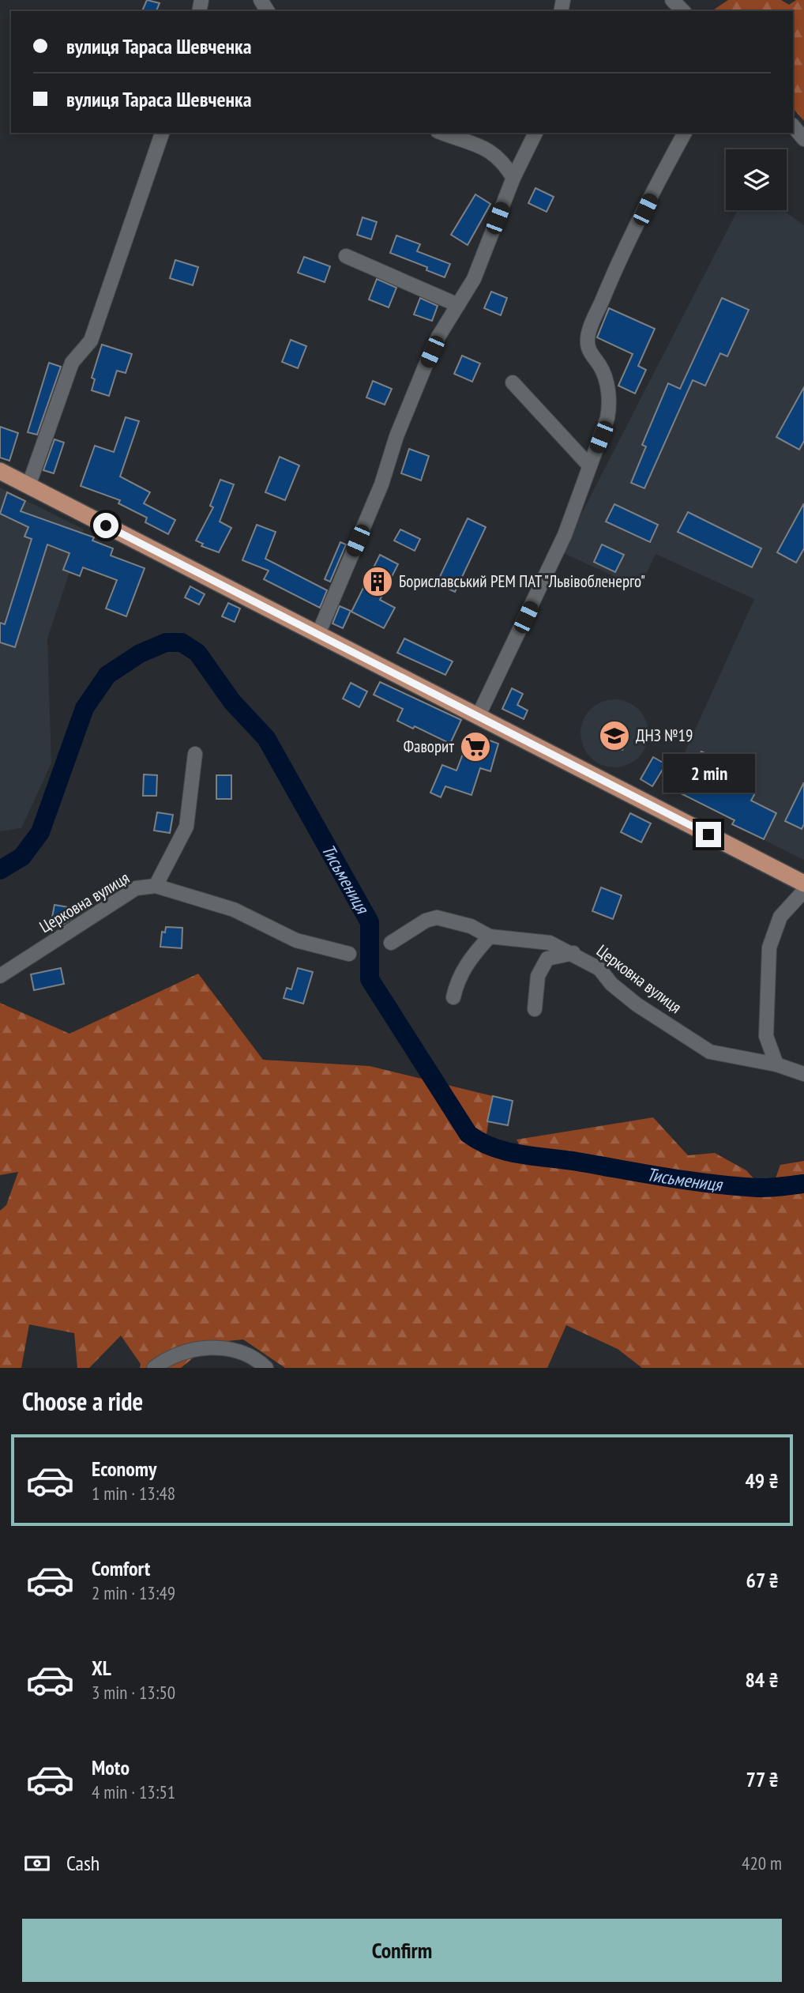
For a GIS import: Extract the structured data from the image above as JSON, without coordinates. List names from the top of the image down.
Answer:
{
  "streets": {
    "street": ["Церковна вулиця"]
  },
  "water": ["Тисьмениця"],
  "places": {
    "building": ["Бориславський РЕМ ПАТ \"Львівобленерго\""],
    "school or university": ["ДНЗ №19"],
    "supermarket": ["Фаворит"]
  },
  "page": {
    "banner": ["вулиця Тараса Шевченка", "вулиця Тараса Шевченка"],
    "bubble": "2 min",
    "heading": "Choose a ride",
    "list": [
      {
        "name": "Economy",
        "note": "1 min · 13:48",
        "value": "49 ₴"
      },
      {
        "name": "Comfort",
        "note": "2 min · 13:49",
        "value": "67 ₴"
      },
      {
        "name": "XL",
        "note": "3 min · 13:50",
        "value": "84 ₴"
      },
      {
        "name": "Moto",
        "note": "4 min · 13:51",
        "value": "77 ₴"
      }
    ],
    "pay": ["Cash", "420 m"],
    "buttons": "Confirm"
  }
}
